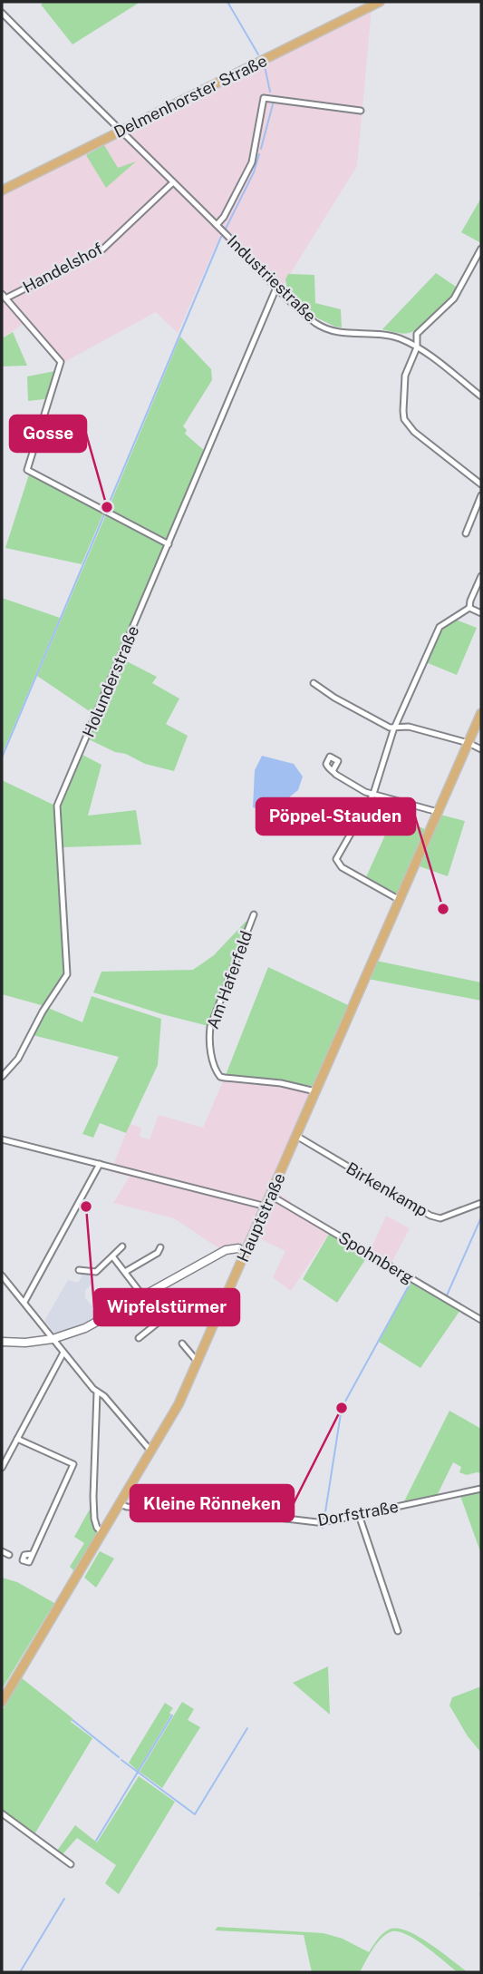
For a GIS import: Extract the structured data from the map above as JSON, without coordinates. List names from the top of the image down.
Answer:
{
  "streets": {
    "main road": ["Delmenhorster Straße", "Hauptstraße"],
    "street": [
      "Handelshof",
      "Industriestraße",
      "Holunderstraße",
      "Am Haferfeld",
      "Birkenkamp",
      "Spohnberg",
      "Dorfstraße"
    ]
  },
  "crossings": [
    ["Delmenhorster Straße", "Industriestraße"],
    ["Handelshof", "Industriestraße"],
    ["Handelshof", "Holunderstraße"],
    ["Industriestraße", "Holunderstraße"],
    ["Am Haferfeld", "Hauptstraße"],
    ["Birkenkamp", "Hauptstraße"],
    ["Hauptstraße", "Spohnberg"],
    ["Hauptstraße", "Dorfstraße"]
  ],
  "places": [
    "Gosse",
    "Pöppel-Stauden",
    "Wipfelstürmer",
    "Kleine Rönneken"
  ]
}
